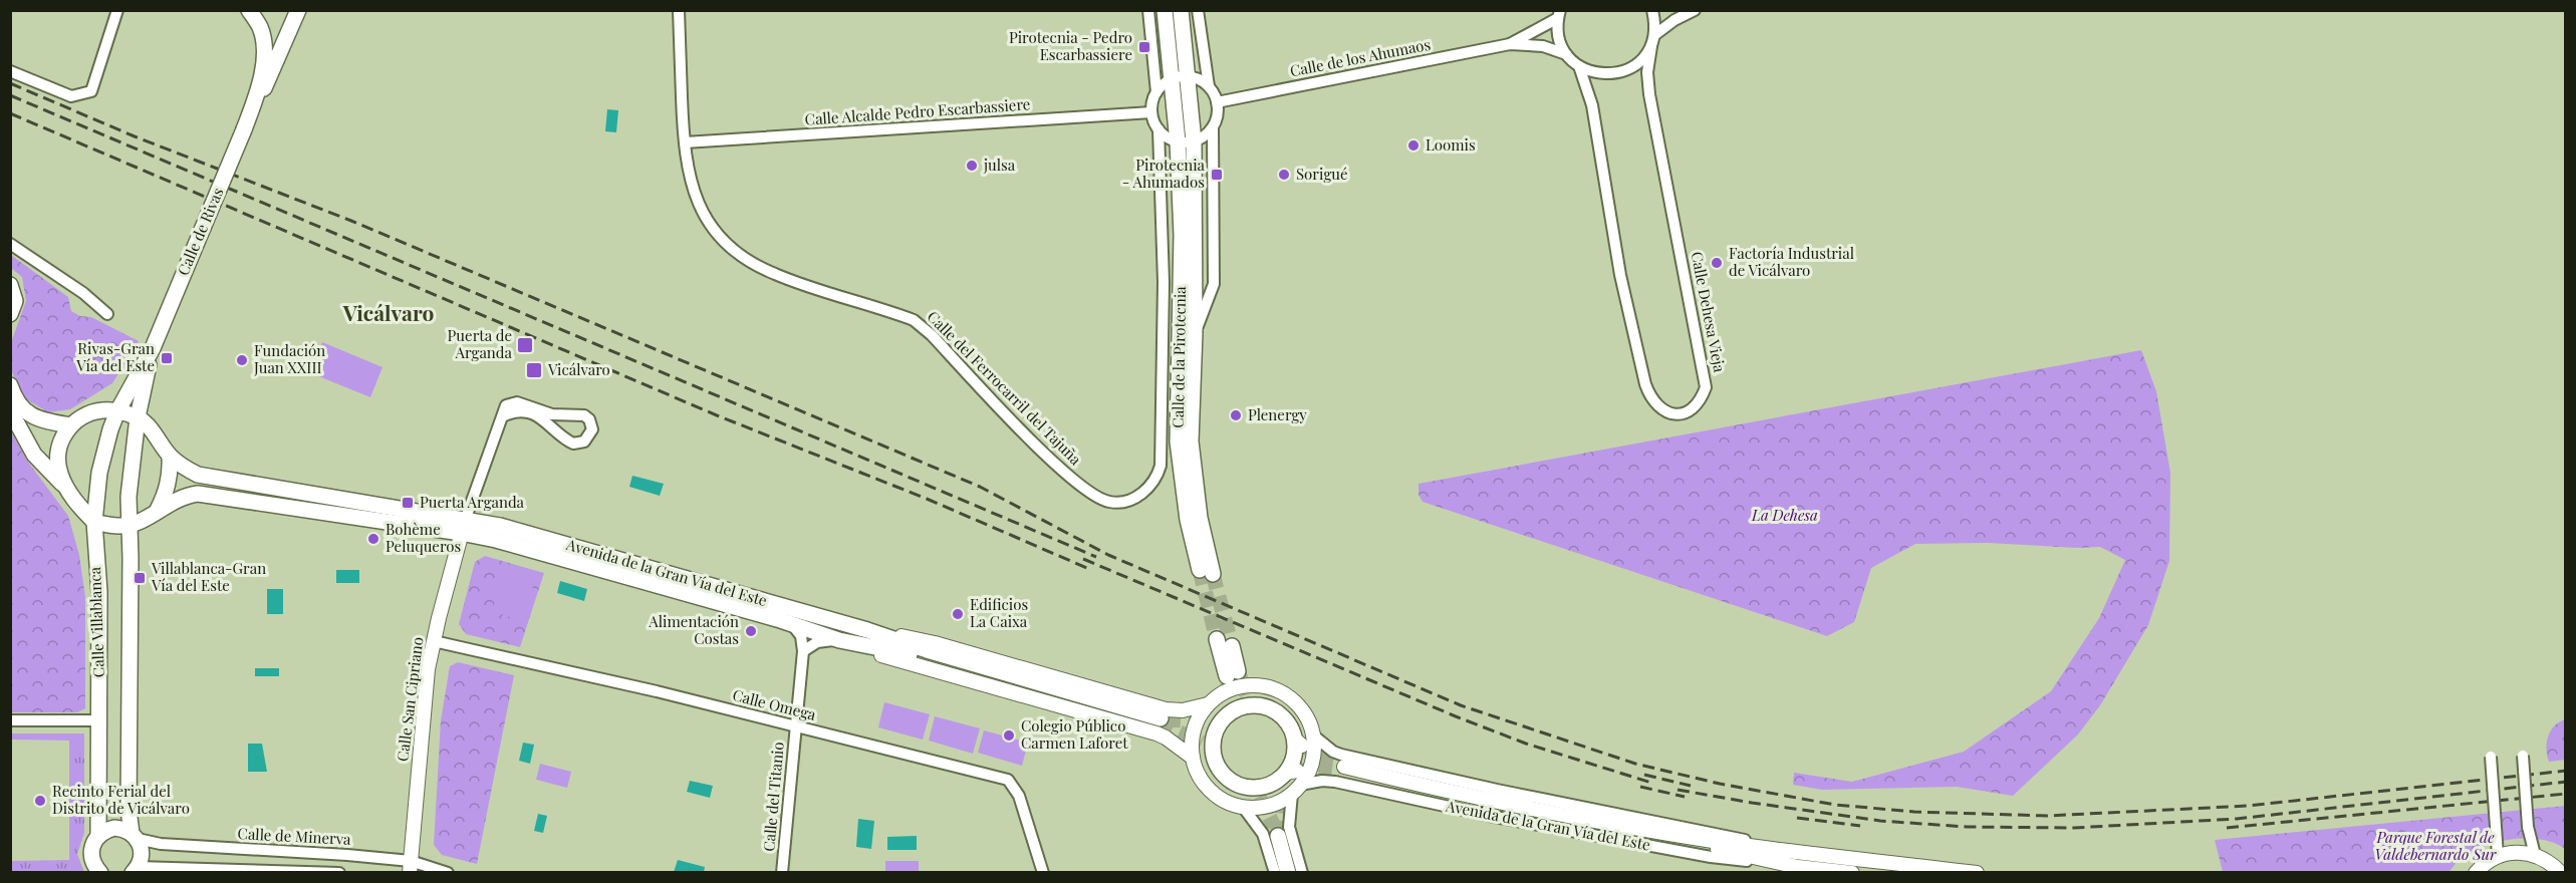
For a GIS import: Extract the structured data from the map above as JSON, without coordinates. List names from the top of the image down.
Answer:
{
  "streets": {
    "main road": [
      "Calle de Rivas",
      "Calle de la Pirotecnia",
      "Avenida de la Gran Vía del Este",
      "Calle Villablanca"
    ],
    "street": [
      "Calle de los Ahumaos",
      "Calle Alcalde Pedro Escarbassiere",
      "Calle Dehesa Vieja",
      "Calle del Ferrocarril del Tajuña",
      "Calle San Cipriano",
      "Calle Omega",
      "Calle del Titanio",
      "Calle de Minerva"
    ]
  },
  "crossings": [
    ["Calle de los Ahumaos", "Calle de la Pirotecnia"],
    ["Calle Alcalde Pedro Escarbassiere", "Calle de la Pirotecnia"],
    ["Calle Alcalde Pedro Escarbassiere", "Calle del Ferrocarril del Tajuña"],
    ["Calle de Rivas", "Avenida de la Gran Vía del Este"],
    ["Calle de Rivas", "Calle Villablanca"],
    ["Calle de la Pirotecnia", "Calle del Ferrocarril del Tajuña"],
    ["Avenida de la Gran Vía del Este", "Calle Villablanca"],
    ["Avenida de la Gran Vía del Este", "Calle San Cipriano"],
    ["Avenida de la Gran Vía del Este", "Calle del Titanio"],
    ["Calle Villablanca", "Calle de Minerva"],
    ["Calle San Cipriano", "Calle Omega"],
    ["Calle San Cipriano", "Calle de Minerva"],
    ["Calle Omega", "Calle del Titanio"]
  ],
  "districts": ["Vicálvaro"],
  "parks": ["La Dehesa", "Parque Forestal de Valdebernardo Sur"],
  "places": {
    "transit": [
      "Pirotecnia - Pedro Escarbassiere",
      "Pirotecnia - Ahumados",
      "Puerta de Arganda",
      "Rivas-Gran Vía del Este",
      "Vicálvaro",
      "Puerta Arganda",
      "Villablanca-Gran Vía del Este"
    ],
    "other": [
      "Loomis",
      "julsa",
      "Sorigué",
      "Factoría Industrial de Vicálvaro",
      "Fundación Juan XXIII",
      "Plenergy",
      "Bohème Peluqueros",
      "Edificios La Caixa",
      "Alimentación Costas",
      "Colegio Público Carmen Laforet",
      "Recinto Ferial del Distrito de Vicálvaro"
    ]
  }
}
